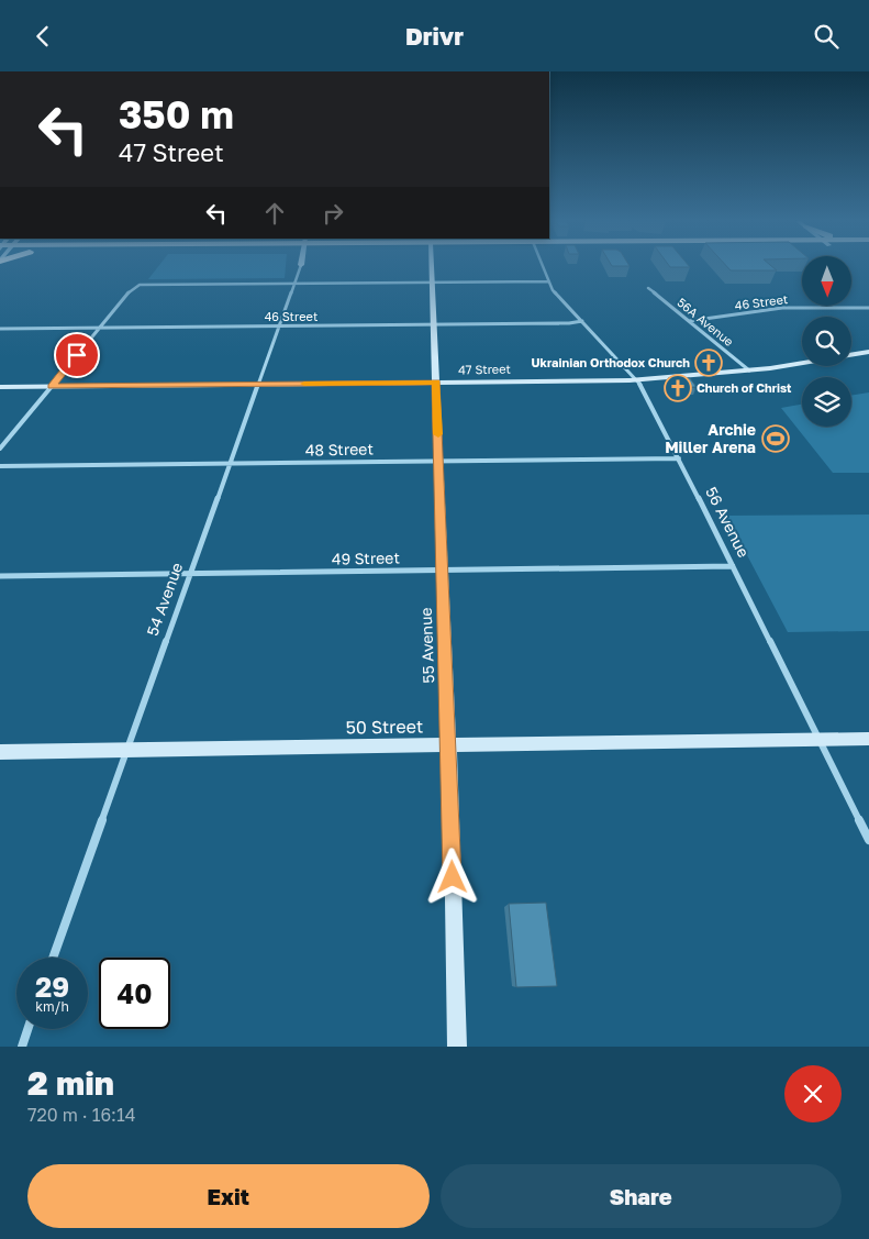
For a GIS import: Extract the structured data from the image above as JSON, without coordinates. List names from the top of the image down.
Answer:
{
  "streets": {
    "street": [
      "46 Street",
      "56A Avenue",
      "47 Street",
      "48 Street",
      "56 Avenue",
      "49 Street",
      "54 Avenue",
      "55 Avenue",
      "50 Street"
    ]
  },
  "crossings": [
    ["46 Street", "56A Avenue"],
    ["46 Street", "56 Avenue"],
    ["46 Street", "54 Avenue"],
    ["46 Street", "55 Avenue"],
    ["56A Avenue", "47 Street"],
    ["47 Street", "56 Avenue"],
    ["47 Street", "54 Avenue"],
    ["47 Street", "55 Avenue"],
    ["48 Street", "56 Avenue"],
    ["48 Street", "54 Avenue"],
    ["48 Street", "55 Avenue"],
    ["56 Avenue", "49 Street"],
    ["56 Avenue", "50 Street"],
    ["49 Street", "54 Avenue"],
    ["49 Street", "55 Avenue"],
    ["54 Avenue", "50 Street"],
    ["55 Avenue", "50 Street"]
  ],
  "places": {
    "church": ["Ukrainian Orthodox Church", "Church of Christ"],
    "sports": ["Archie Miller Arena"]
  },
  "north": "bottom",
  "page": {
    "header": "Drivr",
    "turn": ["350 m", "47 Street"],
    "speed": "29 km/h",
    "limit": "40",
    "heading": ["2 min", "720 m · 16:14"],
    "buttons": ["Exit", "Share"]
  }
}
